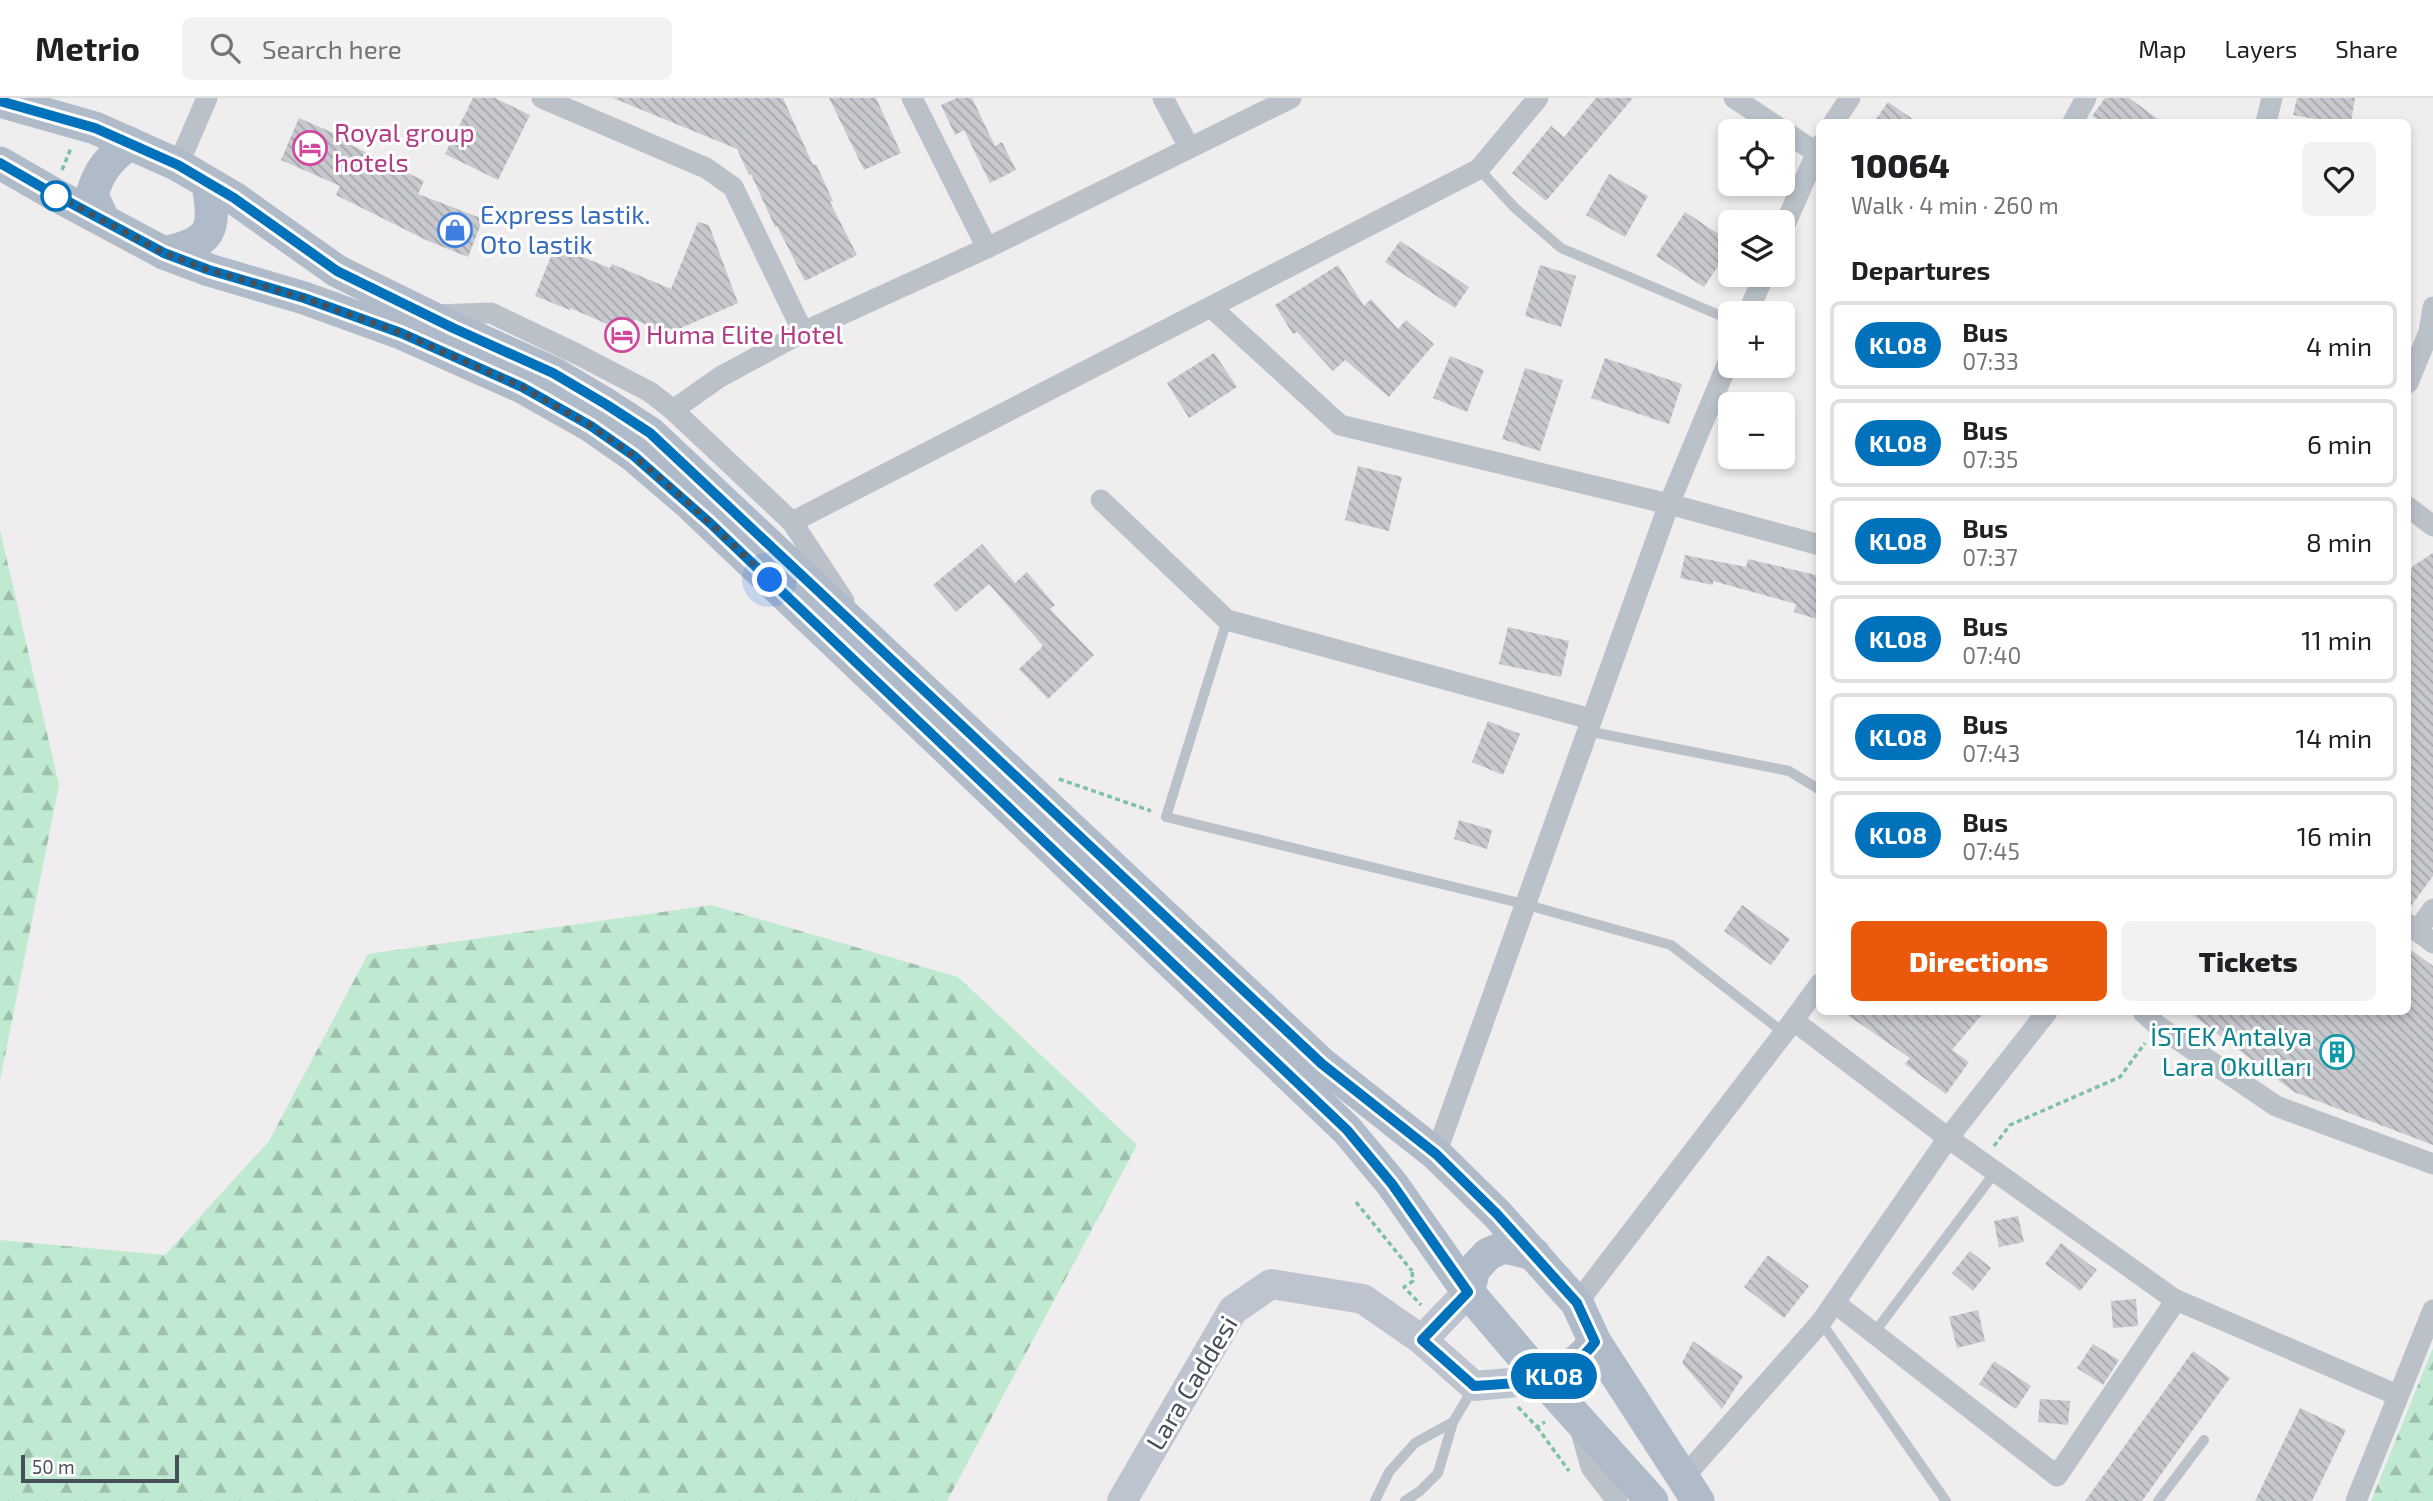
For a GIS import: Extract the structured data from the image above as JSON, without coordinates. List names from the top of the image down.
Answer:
{
  "streets": {
    "street": ["Lara Caddesi"]
  },
  "places": {
    "hotel": ["Royal group hotels", "Huma Elite Hotel"],
    "shop": ["Express lastik. Oto lastik"],
    "building": ["İSTEK Antalya Lara Okulları"]
  },
  "lines": ["bus line KL08"],
  "scale_bar": "50 m",
  "page": {
    "header": "Metrio",
    "search": "Search here",
    "nav": ["Map", "Layers", "Share"],
    "on_map": "KL08",
    "map_buttons": ["+", "−"],
    "heading": [
      ["10064", "Walk · 4 min · 260 m"],
      "Departures"
    ],
    "list": [
      {
        "mark": "KL08",
        "name": "Bus",
        "note": "07:33",
        "value": "4 min"
      },
      {
        "mark": "KL08",
        "name": "Bus",
        "note": "07:35",
        "value": "6 min"
      },
      {
        "mark": "KL08",
        "name": "Bus",
        "note": "07:37",
        "value": "8 min"
      },
      {
        "mark": "KL08",
        "name": "Bus",
        "note": "07:40",
        "value": "11 min"
      },
      {
        "mark": "KL08",
        "name": "Bus",
        "note": "07:43",
        "value": "14 min"
      },
      {
        "mark": "KL08",
        "name": "Bus",
        "note": "07:45",
        "value": "16 min"
      }
    ],
    "buttons": ["Directions", "Tickets"],
    "scale": "50 m"
  }
}
